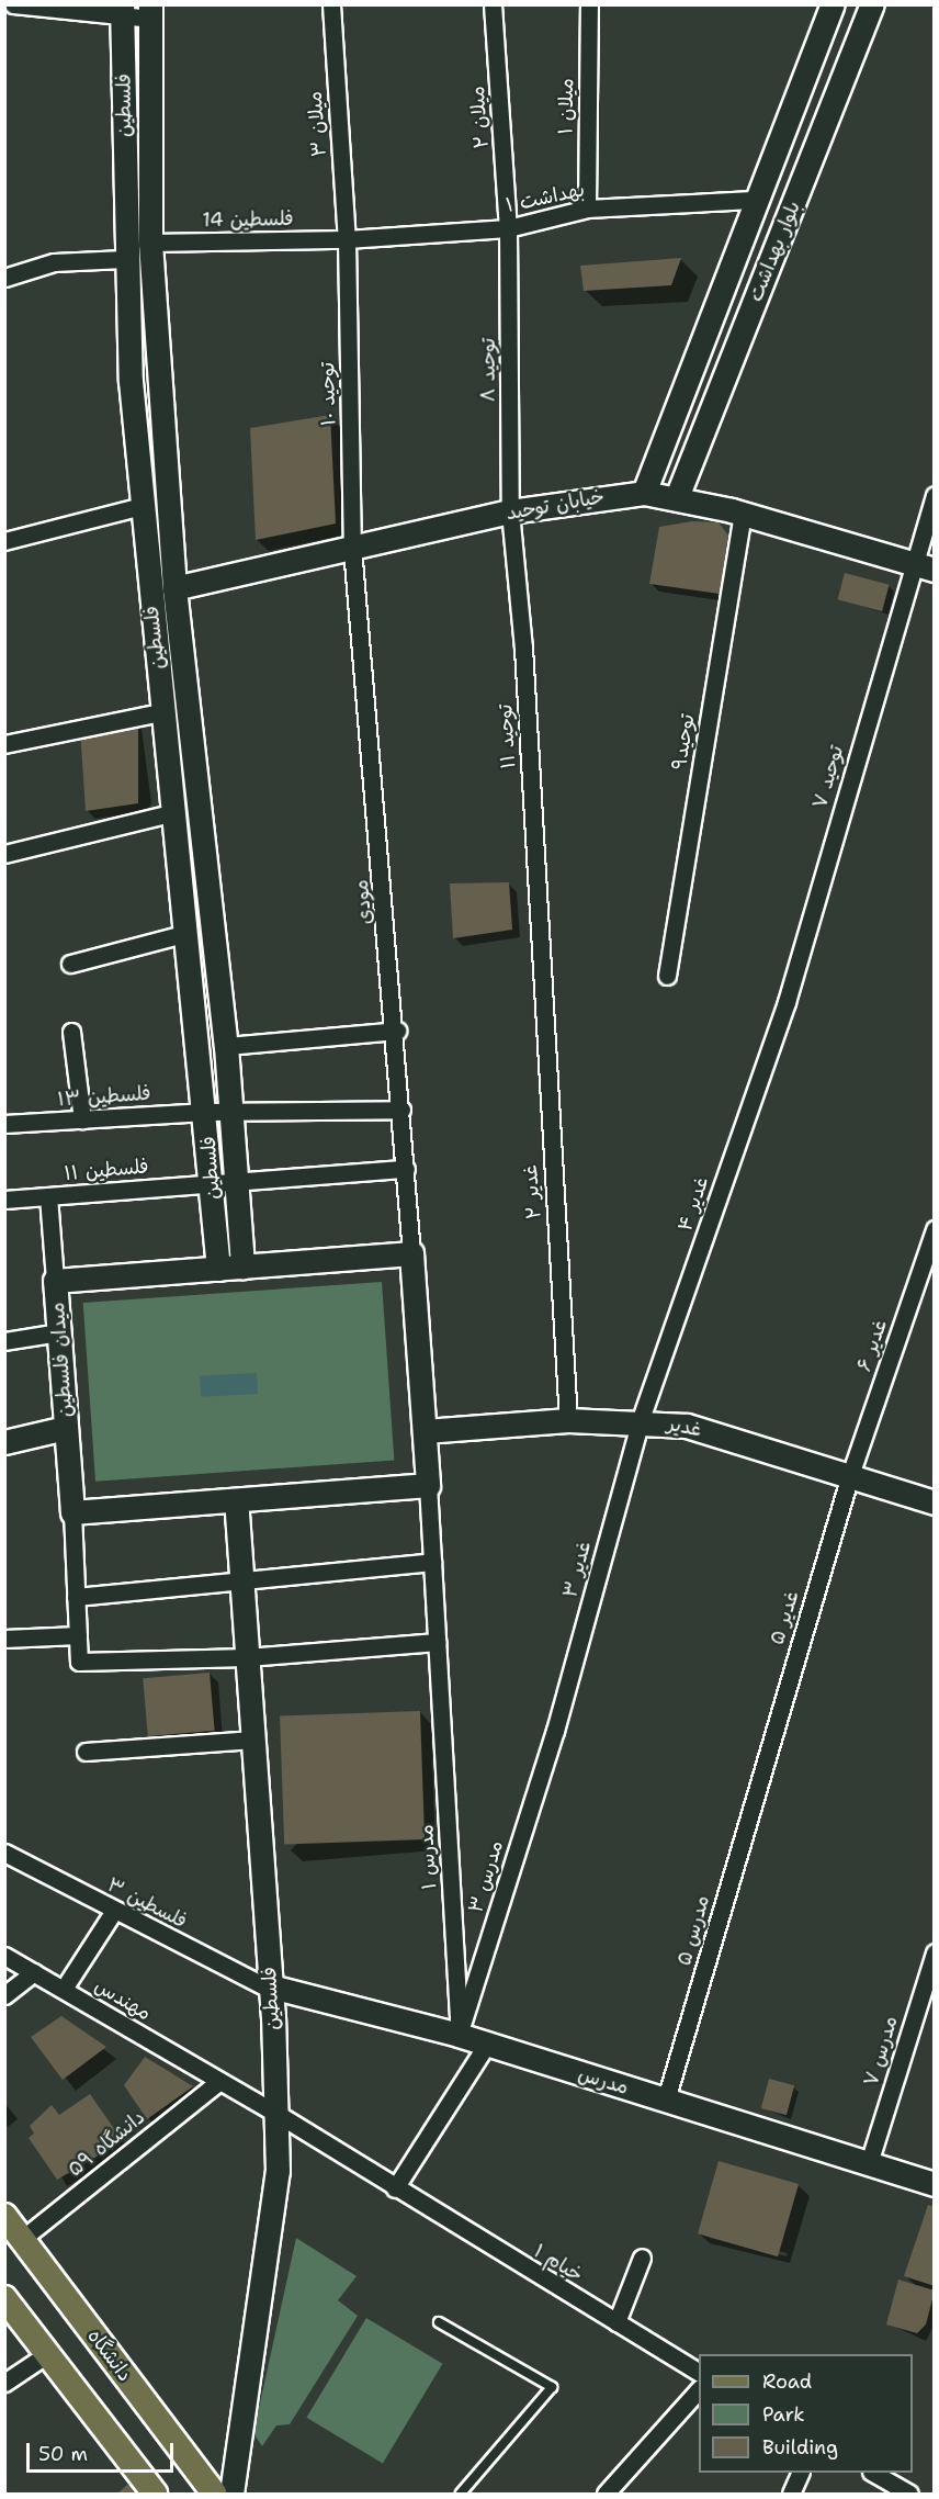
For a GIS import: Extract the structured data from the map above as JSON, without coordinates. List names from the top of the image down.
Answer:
{
  "streets": {
    "main road": ["دانشگاه"],
    "street": [
      "فلسطین",
      "میلان ۱",
      "میلان ۲",
      "میلان ۳",
      "بهداشت ۱",
      "فلسطین 14",
      "بلوار بهداشت",
      "توحید ۸",
      "توحید ۱۰",
      "خیابان توحید",
      "توحید ۱۱",
      "توحید۹",
      "توحید ۷",
      "مودی",
      "فلسطین ۱۳",
      "فلسطین ۱۱",
      "غدیر ۲",
      "غدیر ۴",
      "غدیر ۶",
      "میدان فلسطین",
      "غدیر",
      "غدیر ۳",
      "غدیر ۵",
      "مدرس ۱",
      "مدرس ۳",
      "فلسطین ۳",
      "مدرس ۵",
      "مهندس",
      "مدرس ۷",
      "مدرس",
      "دانشگاه ۵۹",
      "خیام ۱"
    ]
  },
  "crossings": [
    ["فلسطین", "فلسطین 14"],
    ["فلسطین", "خیابان توحید"],
    ["فلسطین", "فلسطین ۱۳"],
    ["فلسطین", "فلسطین ۱۱"],
    ["فلسطین", "میدان فلسطین"],
    ["فلسطین", "فلسطین ۳"],
    ["فلسطین", "مهندس"],
    ["فلسطین", "مدرس"],
    ["فلسطین", "خیام ۱"],
    ["میلان ۱", "بهداشت ۱"],
    ["میلان ۲", "بهداشت ۱"],
    ["میلان ۲", "توحید ۸"],
    ["میلان ۳", "بهداشت ۱"],
    ["میلان ۳", "فلسطین 14"],
    ["میلان ۳", "توحید ۱۰"],
    ["بهداشت ۱", "فلسطین 14"],
    ["بهداشت ۱", "بلوار بهداشت"],
    ["بهداشت ۱", "توحید ۸"],
    ["بهداشت ۱", "توحید ۱۰"],
    ["فلسطین 14", "توحید ۱۰"],
    ["بلوار بهداشت", "خیابان توحید"],
    ["توحید ۸", "خیابان توحید"],
    ["توحید ۸", "توحید ۱۱"],
    ["توحید ۱۰", "خیابان توحید"],
    ["توحید ۱۰", "مودی"],
    ["خیابان توحید", "توحید ۱۱"],
    ["خیابان توحید", "توحید۹"],
    ["خیابان توحید", "توحید ۷"],
    ["خیابان توحید", "مودی"],
    ["توحید ۱۱", "غدیر ۲"],
    ["توحید ۷", "غدیر ۴"],
    ["مودی", "فلسطین ۱۳"],
    ["مودی", "فلسطین ۱۱"],
    ["مودی", "میدان فلسطین"],
    ["غدیر ۲", "غدیر"],
    ["غدیر ۴", "غدیر"],
    ["غدیر ۴", "غدیر ۳"],
    ["غدیر ۶", "غدیر"],
    ["غدیر ۶", "غدیر ۵"],
    ["غدیر", "غدیر ۳"],
    ["غدیر", "غدیر ۵"],
    ["غدیر ۳", "مدرس ۳"],
    ["غدیر ۵", "مدرس ۵"],
    ["مدرس ۱", "مدرس ۳"],
    ["مدرس ۱", "مدرس"],
    ["مدرس ۳", "مدرس"],
    ["فلسطین ۳", "مدرس"],
    ["مدرس ۵", "مدرس"],
    ["مهندس", "دانشگاه ۵۹"],
    ["مهندس", "خیام ۱"],
    ["مدرس ۷", "مدرس"],
    ["دانشگاه ۵۹", "دانشگاه"]
  ],
  "legend": ["Road", "Park", "Building"],
  "scale_bar": "50 m"
}
